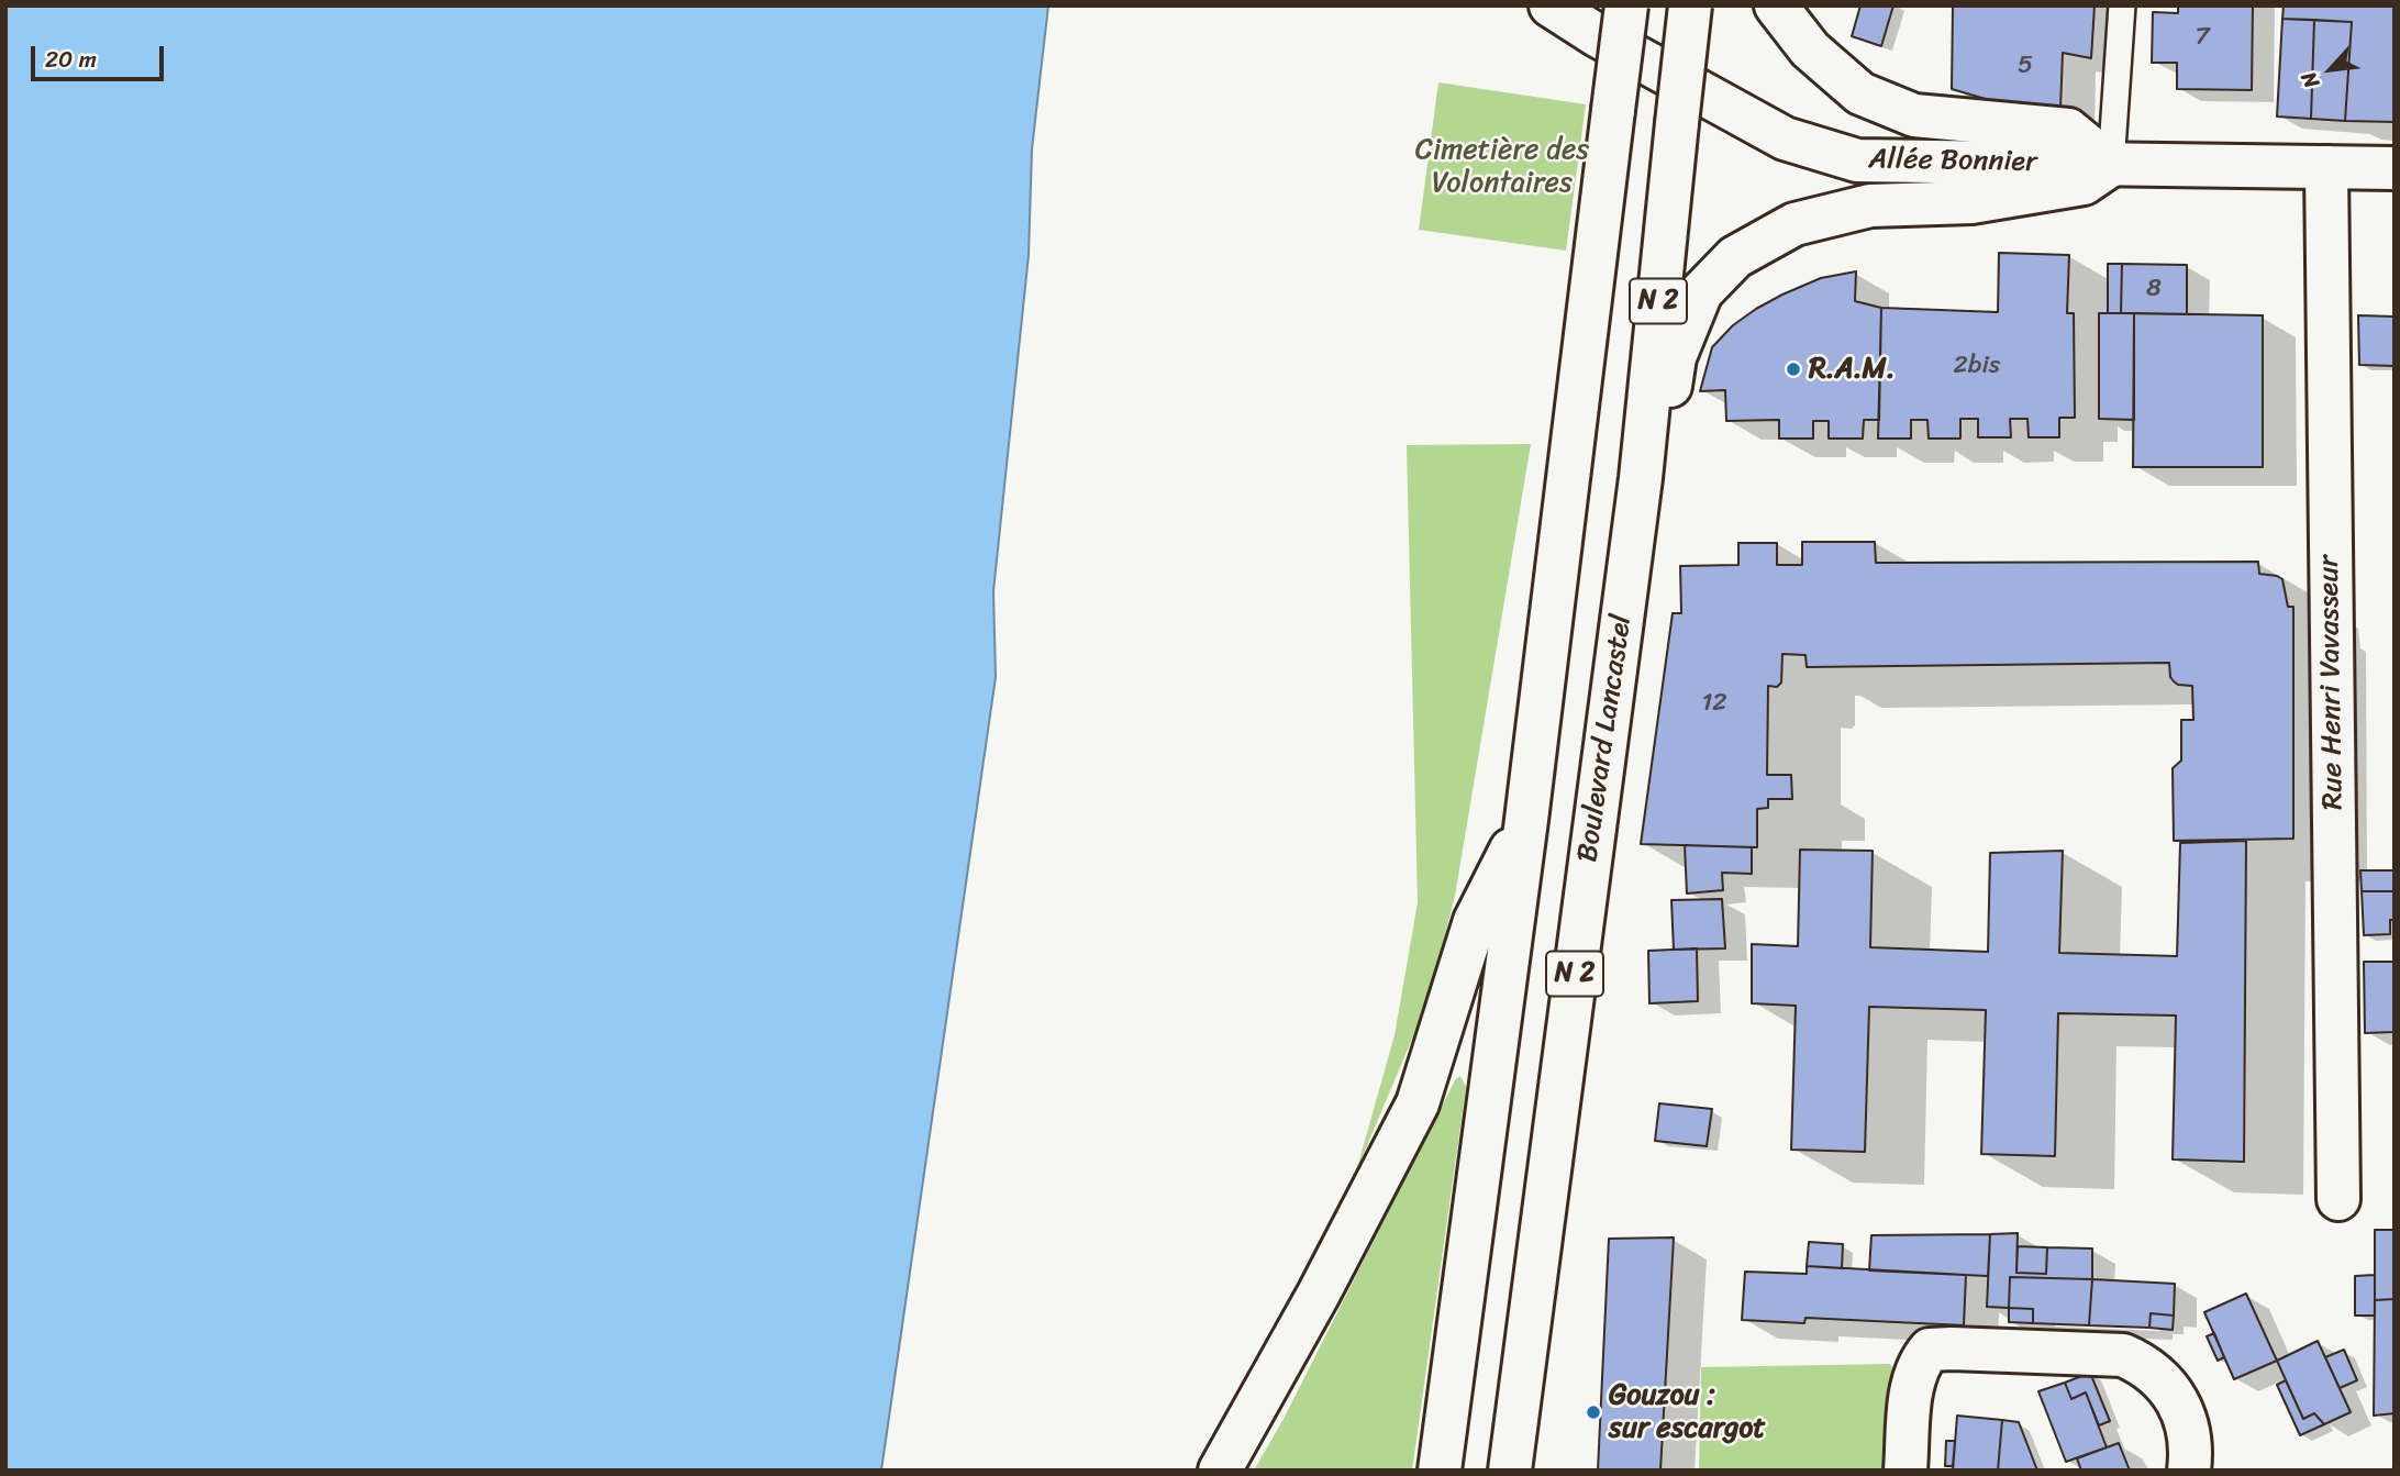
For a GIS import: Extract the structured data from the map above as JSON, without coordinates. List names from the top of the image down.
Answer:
{
  "streets": {
    "main road": [
      "Allée Bonnier",
      "N 2",
      "Rue Henri Vavasseur",
      "Boulevard Lancastel"
    ]
  },
  "crossings": [
    ["Allée Bonnier", "Rue Henri Vavasseur"]
  ],
  "parks": ["Cimetière des Volontaires"],
  "places": ["R.A.M.", "Gouzou : sur escargot"],
  "house_numbers": [
    "7",
    "5",
    "8",
    "2bis",
    "12"
  ],
  "scale_bar": "20 m",
  "north": "bottom left"
}
